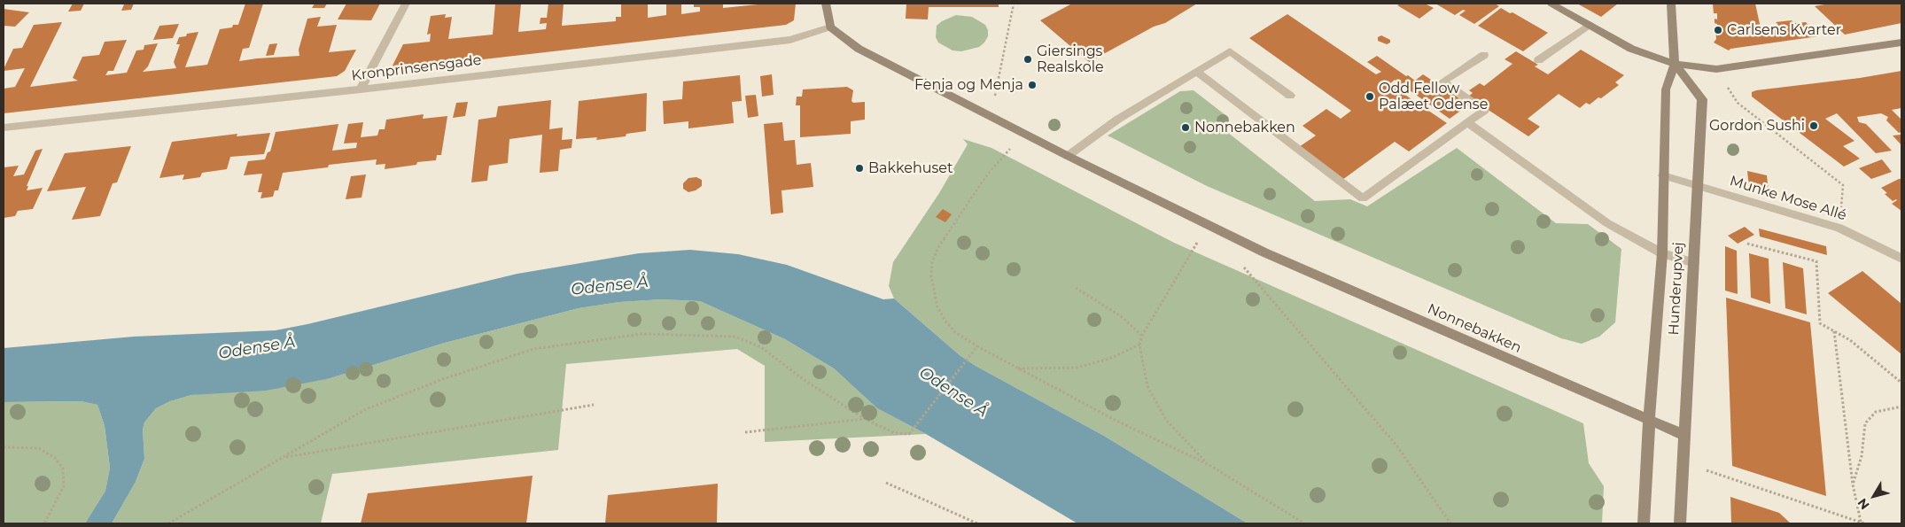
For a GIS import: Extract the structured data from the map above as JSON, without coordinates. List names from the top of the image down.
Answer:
{
  "streets": {
    "main road": ["Hunderupvej", "Nonnebakken"],
    "street": ["Kronprinsensgade", "Munke Mose Allé"]
  },
  "crossings": [
    ["Kronprinsensgade", "Nonnebakken"],
    ["Munke Mose Allé", "Hunderupvej"],
    ["Hunderupvej", "Nonnebakken"]
  ],
  "water": ["Odense Å"],
  "places": [
    "Carlsens Kvarter",
    "Giersings Realskole",
    "Fenja og Menja",
    "Odd Fellow Palæet Odense",
    "Gordon Sushi",
    "Nonnebakken",
    "Bakkehuset"
  ],
  "north": "bottom left"
}
